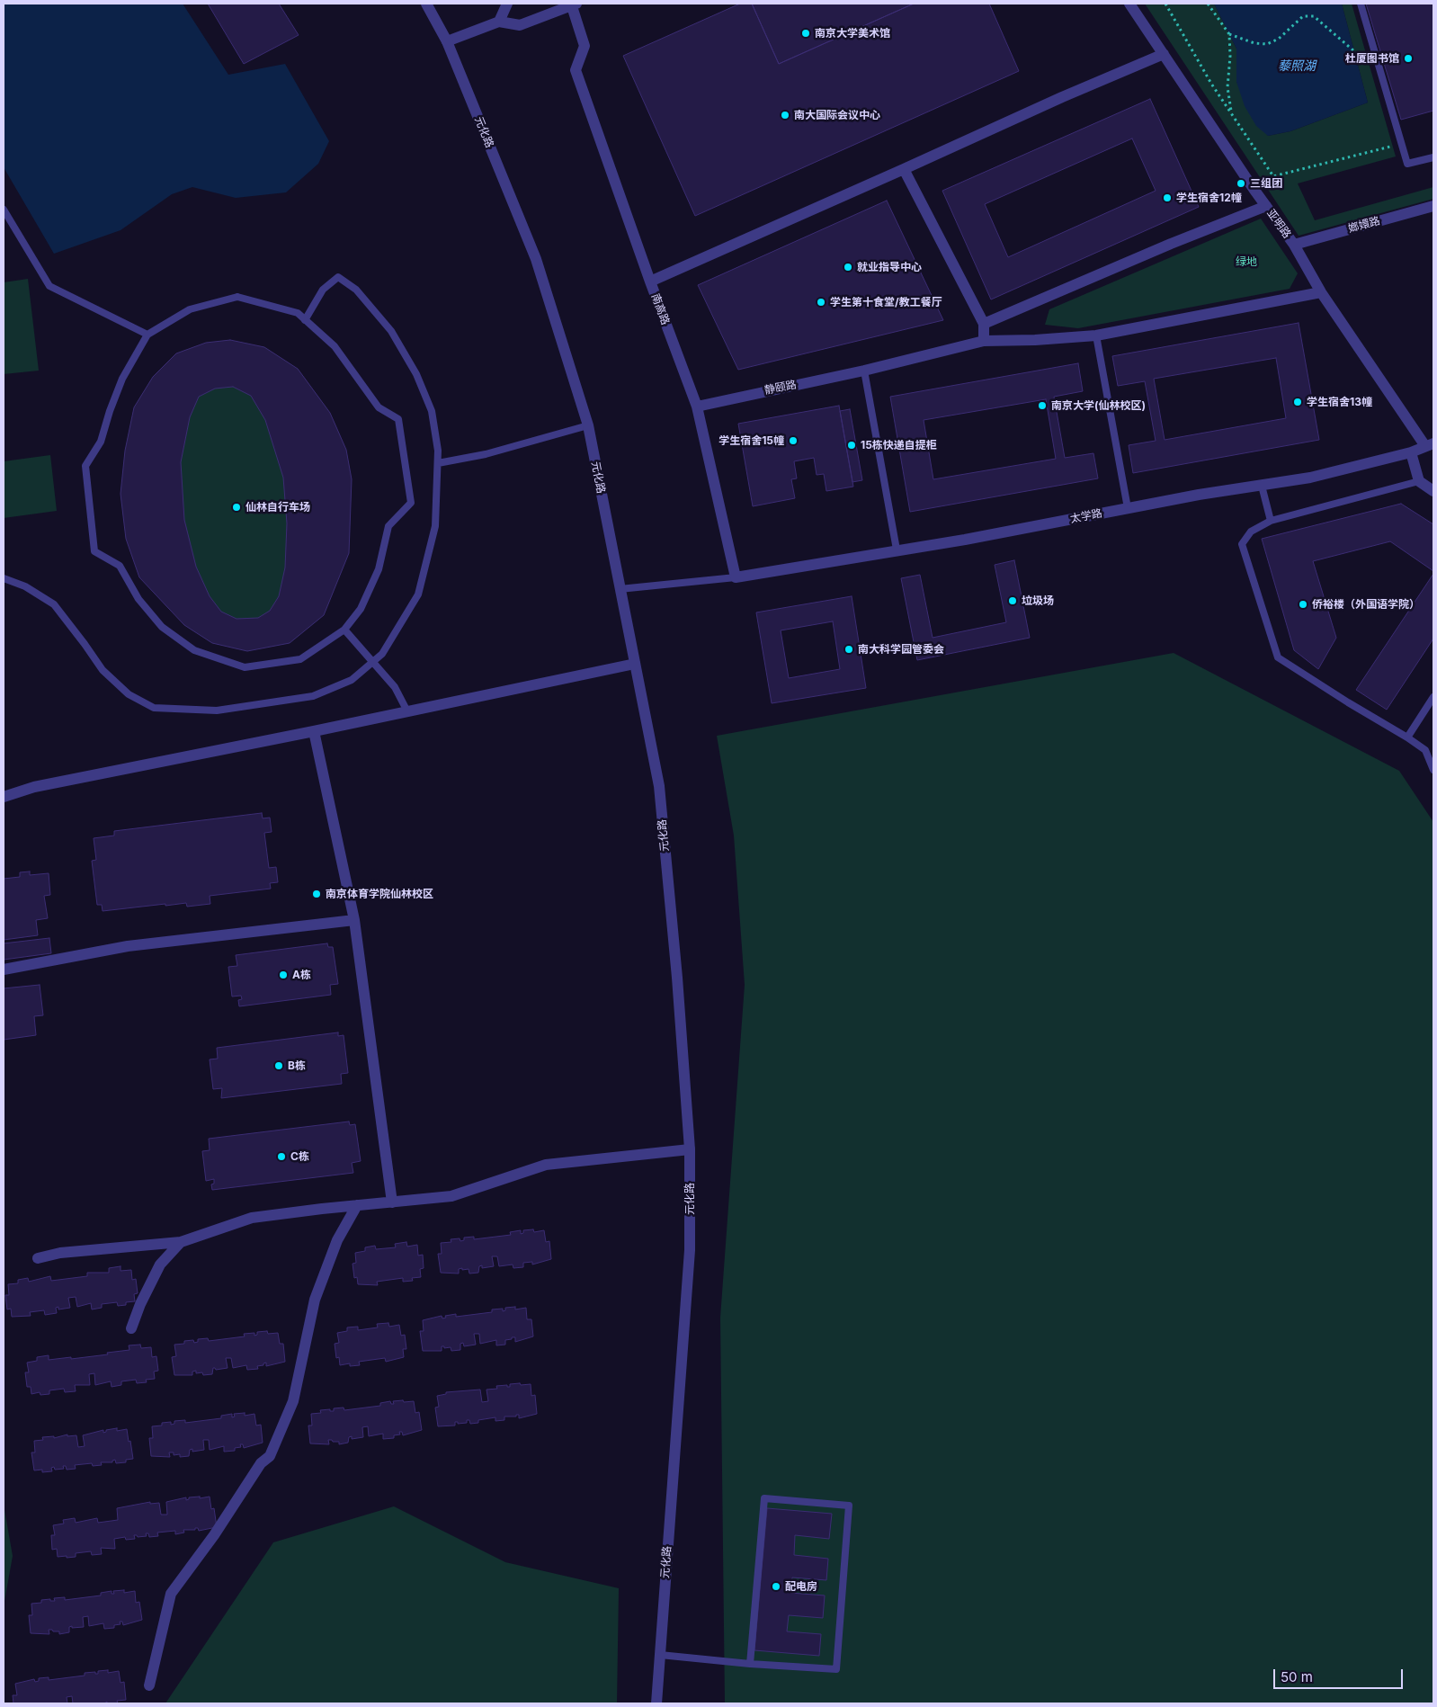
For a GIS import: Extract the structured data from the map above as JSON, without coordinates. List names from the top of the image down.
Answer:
{
  "streets": {
    "street": [
      "元化路",
      "亚明路",
      "嫏嬛路",
      "南高路",
      "静颐路",
      "太学路"
    ]
  },
  "crossings": [
    ["亚明路", "嫏嬛路"],
    ["亚明路", "静颐路"],
    ["亚明路", "太学路"],
    ["南高路", "静颐路"],
    ["南高路", "太学路"]
  ],
  "water": ["藜照湖"],
  "parks": ["绿地"],
  "places": [
    "南京大学美术馆",
    "杜厦图书馆",
    "南大国际会议中心",
    "三组团",
    "学生宿舍12幢",
    "就业指导中心",
    "学生第十食堂/教工餐厅",
    "学生宿舍13幢",
    "南京大学(仙林校区)",
    "学生宿舍15幢",
    "15栋快递自提柜",
    "仙林自行车场",
    "垃圾场",
    "侨裕楼（外国语学院）",
    "南大科学园管委会",
    "南京体育学院仙林校区",
    "A栋",
    "B栋",
    "C栋",
    "配电房"
  ],
  "scale_bar": "50 m"
}
